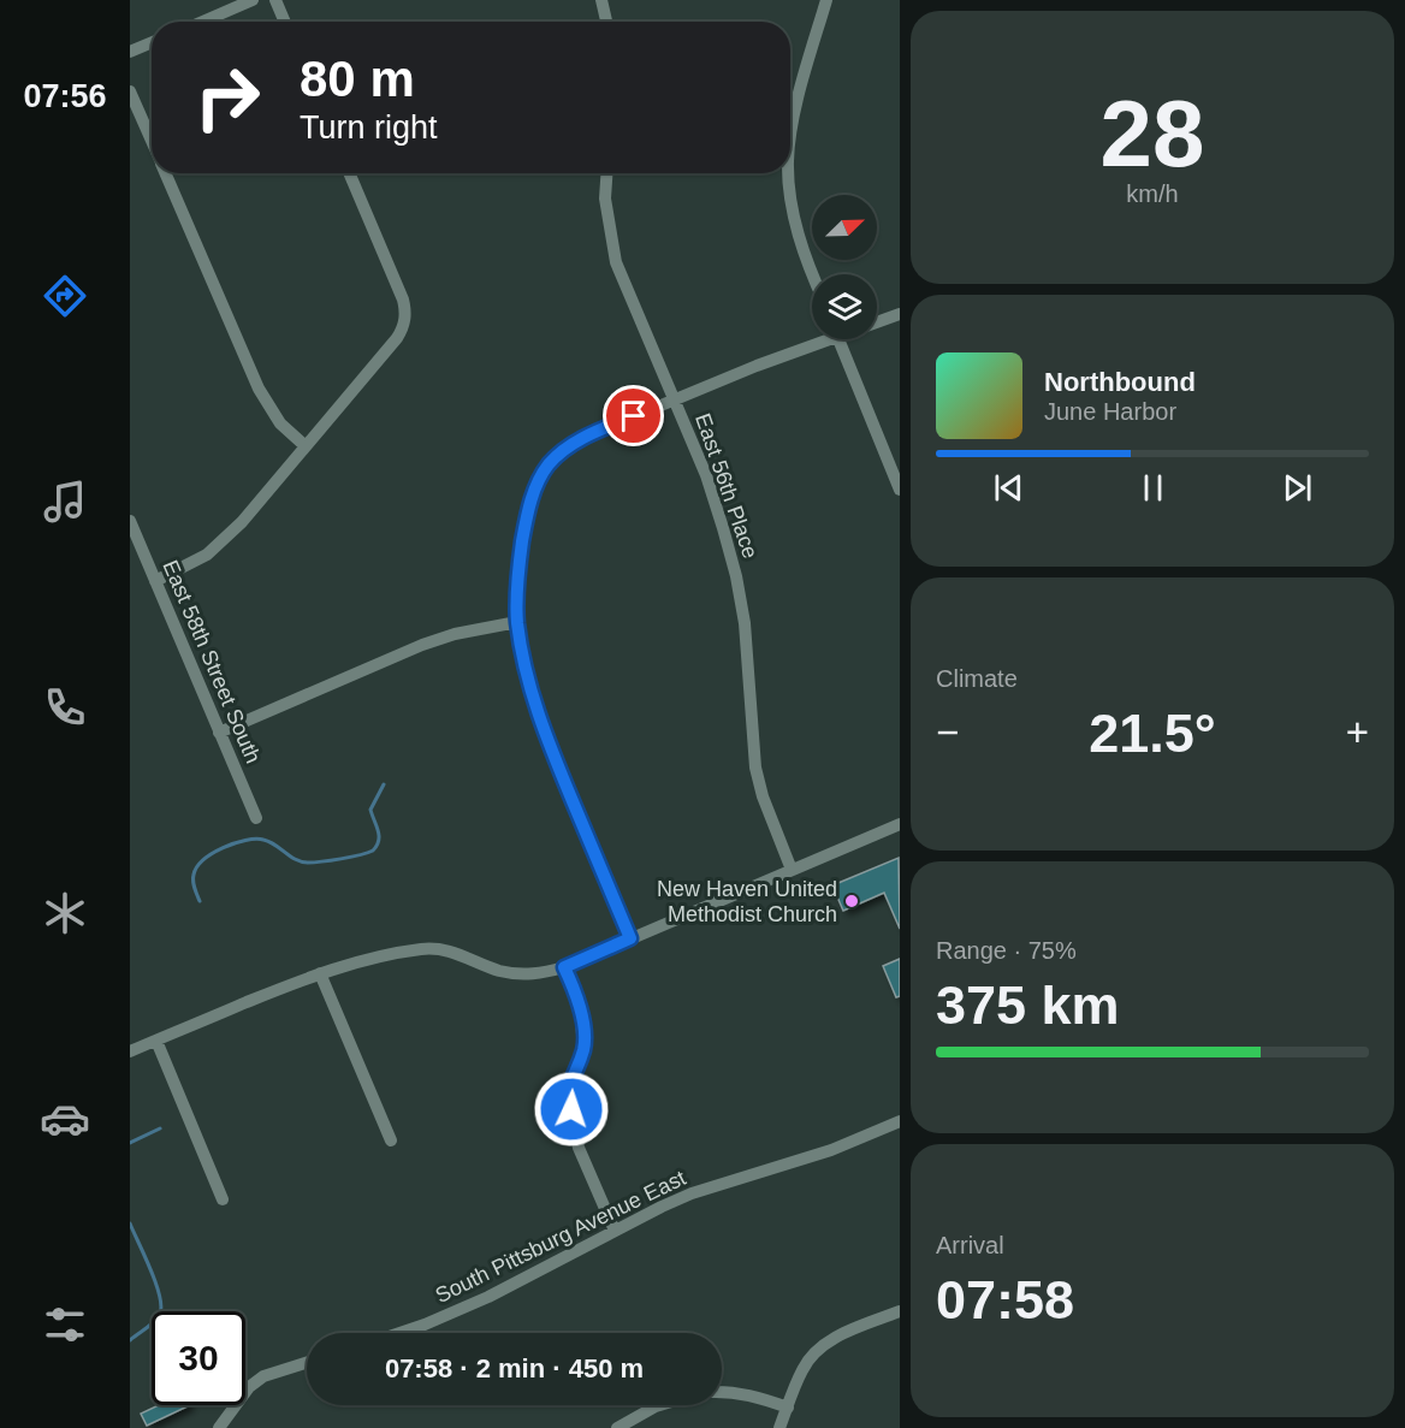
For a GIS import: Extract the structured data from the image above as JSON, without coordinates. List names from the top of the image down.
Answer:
{
  "streets": {
    "street": ["East 56th Place", "East 58th Street South", "South Pittsburg Avenue East"]
  },
  "places": ["New Haven United Methodist Church"],
  "north": "top right",
  "page": {
    "tabs": "07:56",
    "tile": [
      ["28", "km/h"],
      "Climate",
      ["Range · 75%", "375 km"],
      ["Arrival", "07:58"]
    ],
    "turn": ["80 m", "Turn right"],
    "song": ["Northbound", "June Harbor"],
    "heat": ["−", "21.5°", "+"],
    "limit": "30",
    "trip": "07:58 · 2 min · 450 m"
  }
}
